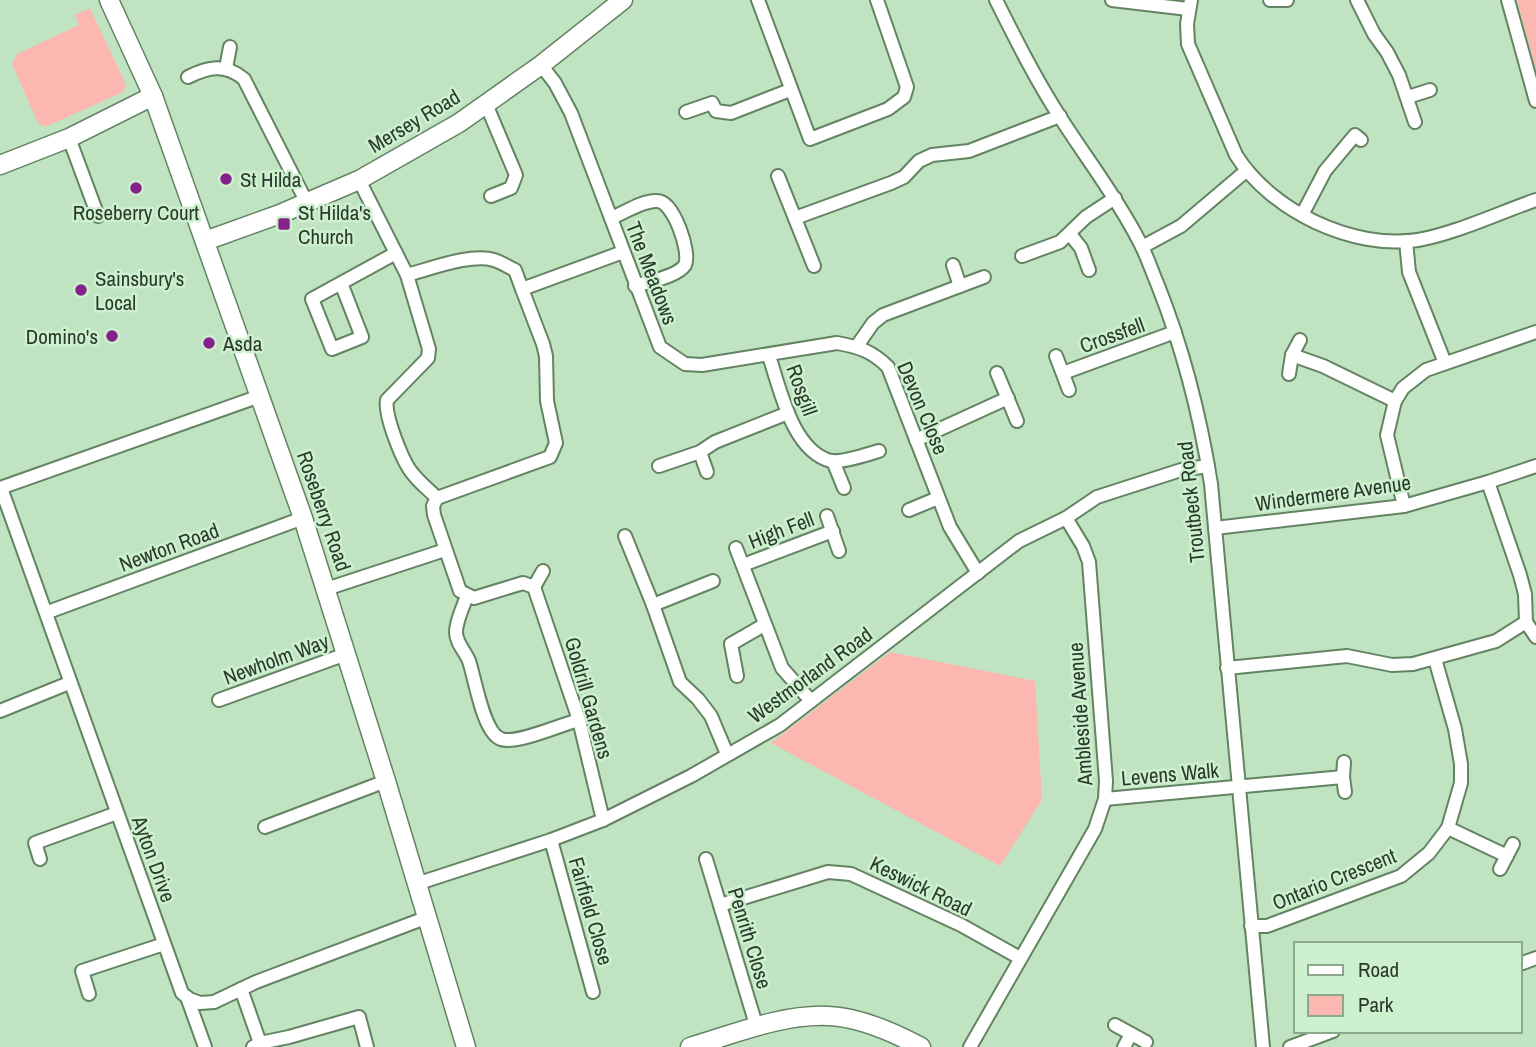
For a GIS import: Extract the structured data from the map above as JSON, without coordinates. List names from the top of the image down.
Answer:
{
  "streets": {
    "street": [
      "Mersey Road",
      "The Meadows",
      "Crossfell",
      "Rosgill",
      "Devon Close",
      "Windermere Avenue",
      "Troutbeck Road",
      "Roseberry Road",
      "High Fell",
      "Newton Road",
      "Newholm Way",
      "Westmorland Road",
      "Goldrill Gardens",
      "Ambleside Avenue",
      "Levens Walk",
      "Ayton Drive",
      "Ontario Crescent",
      "Keswick Road",
      "Fairfield Close",
      "Penrith Close"
    ]
  },
  "crossings": [
    ["Mersey Road", "The Meadows"],
    ["Mersey Road", "Roseberry Road"],
    ["The Meadows", "Rosgill"],
    ["The Meadows", "Devon Close"],
    ["Crossfell", "Troutbeck Road"],
    ["Devon Close", "Westmorland Road"],
    ["Windermere Avenue", "Troutbeck Road"],
    ["Troutbeck Road", "Westmorland Road"],
    ["Troutbeck Road", "Levens Walk"],
    ["Troutbeck Road", "Ontario Crescent"],
    ["Roseberry Road", "Newton Road"],
    ["Roseberry Road", "Newholm Way"],
    ["Roseberry Road", "Westmorland Road"],
    ["Roseberry Road", "Ayton Drive"],
    ["Newton Road", "Ayton Drive"],
    ["Westmorland Road", "Goldrill Gardens"],
    ["Westmorland Road", "Ambleside Avenue"],
    ["Westmorland Road", "Fairfield Close"],
    ["Ambleside Avenue", "Levens Walk"],
    ["Ambleside Avenue", "Keswick Road"],
    ["Keswick Road", "Penrith Close"]
  ],
  "places": {
    "other": [
      "St Hilda",
      "Roseberry Court",
      "Sainsbury's Local",
      "Domino's",
      "Asda"
    ],
    "transit": ["St Hilda's Church"]
  },
  "legend": ["Road", "Park"]
}
